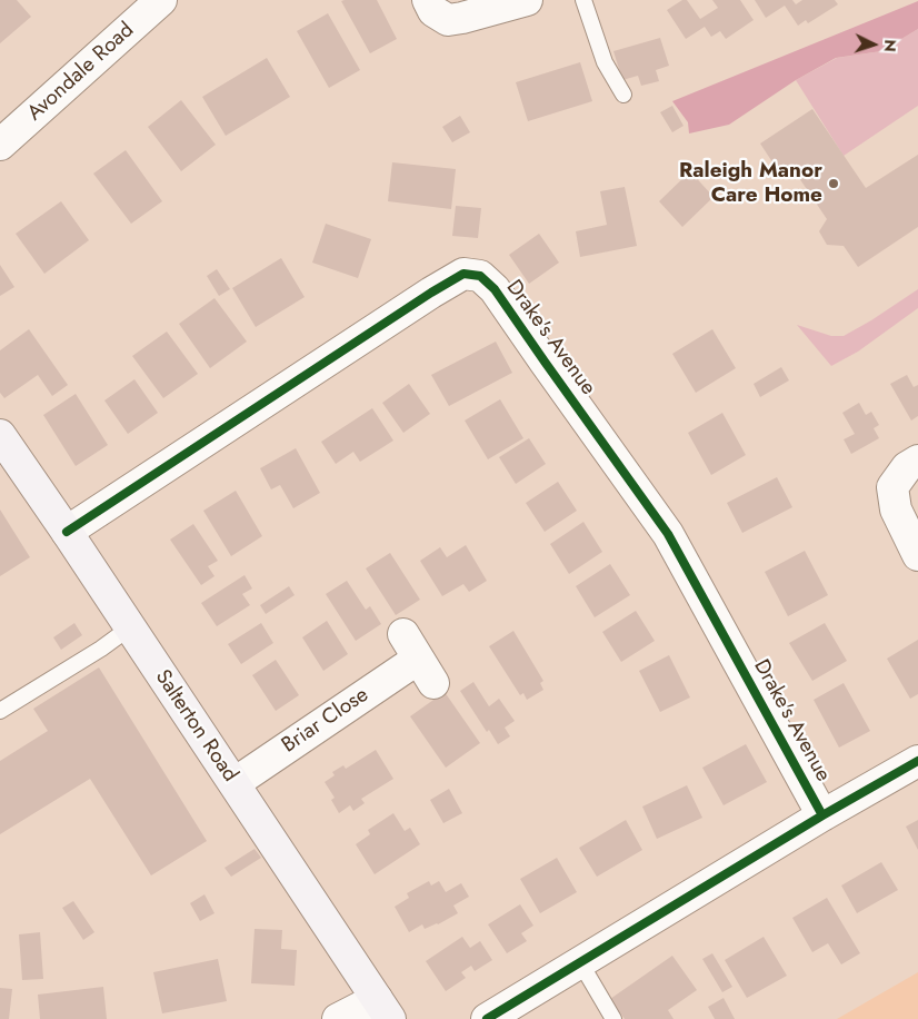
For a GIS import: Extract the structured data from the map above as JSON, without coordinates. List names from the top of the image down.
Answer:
{
  "streets": {
    "main road": ["Salterton Road"],
    "street": ["Avondale Road", "Drake's Avenue", "Briar Close"]
  },
  "crossings": [
    ["Drake's Avenue", "Salterton Road"],
    ["Briar Close", "Salterton Road"]
  ],
  "places": ["Raleigh Manor Care Home"],
  "north": "right"
}
